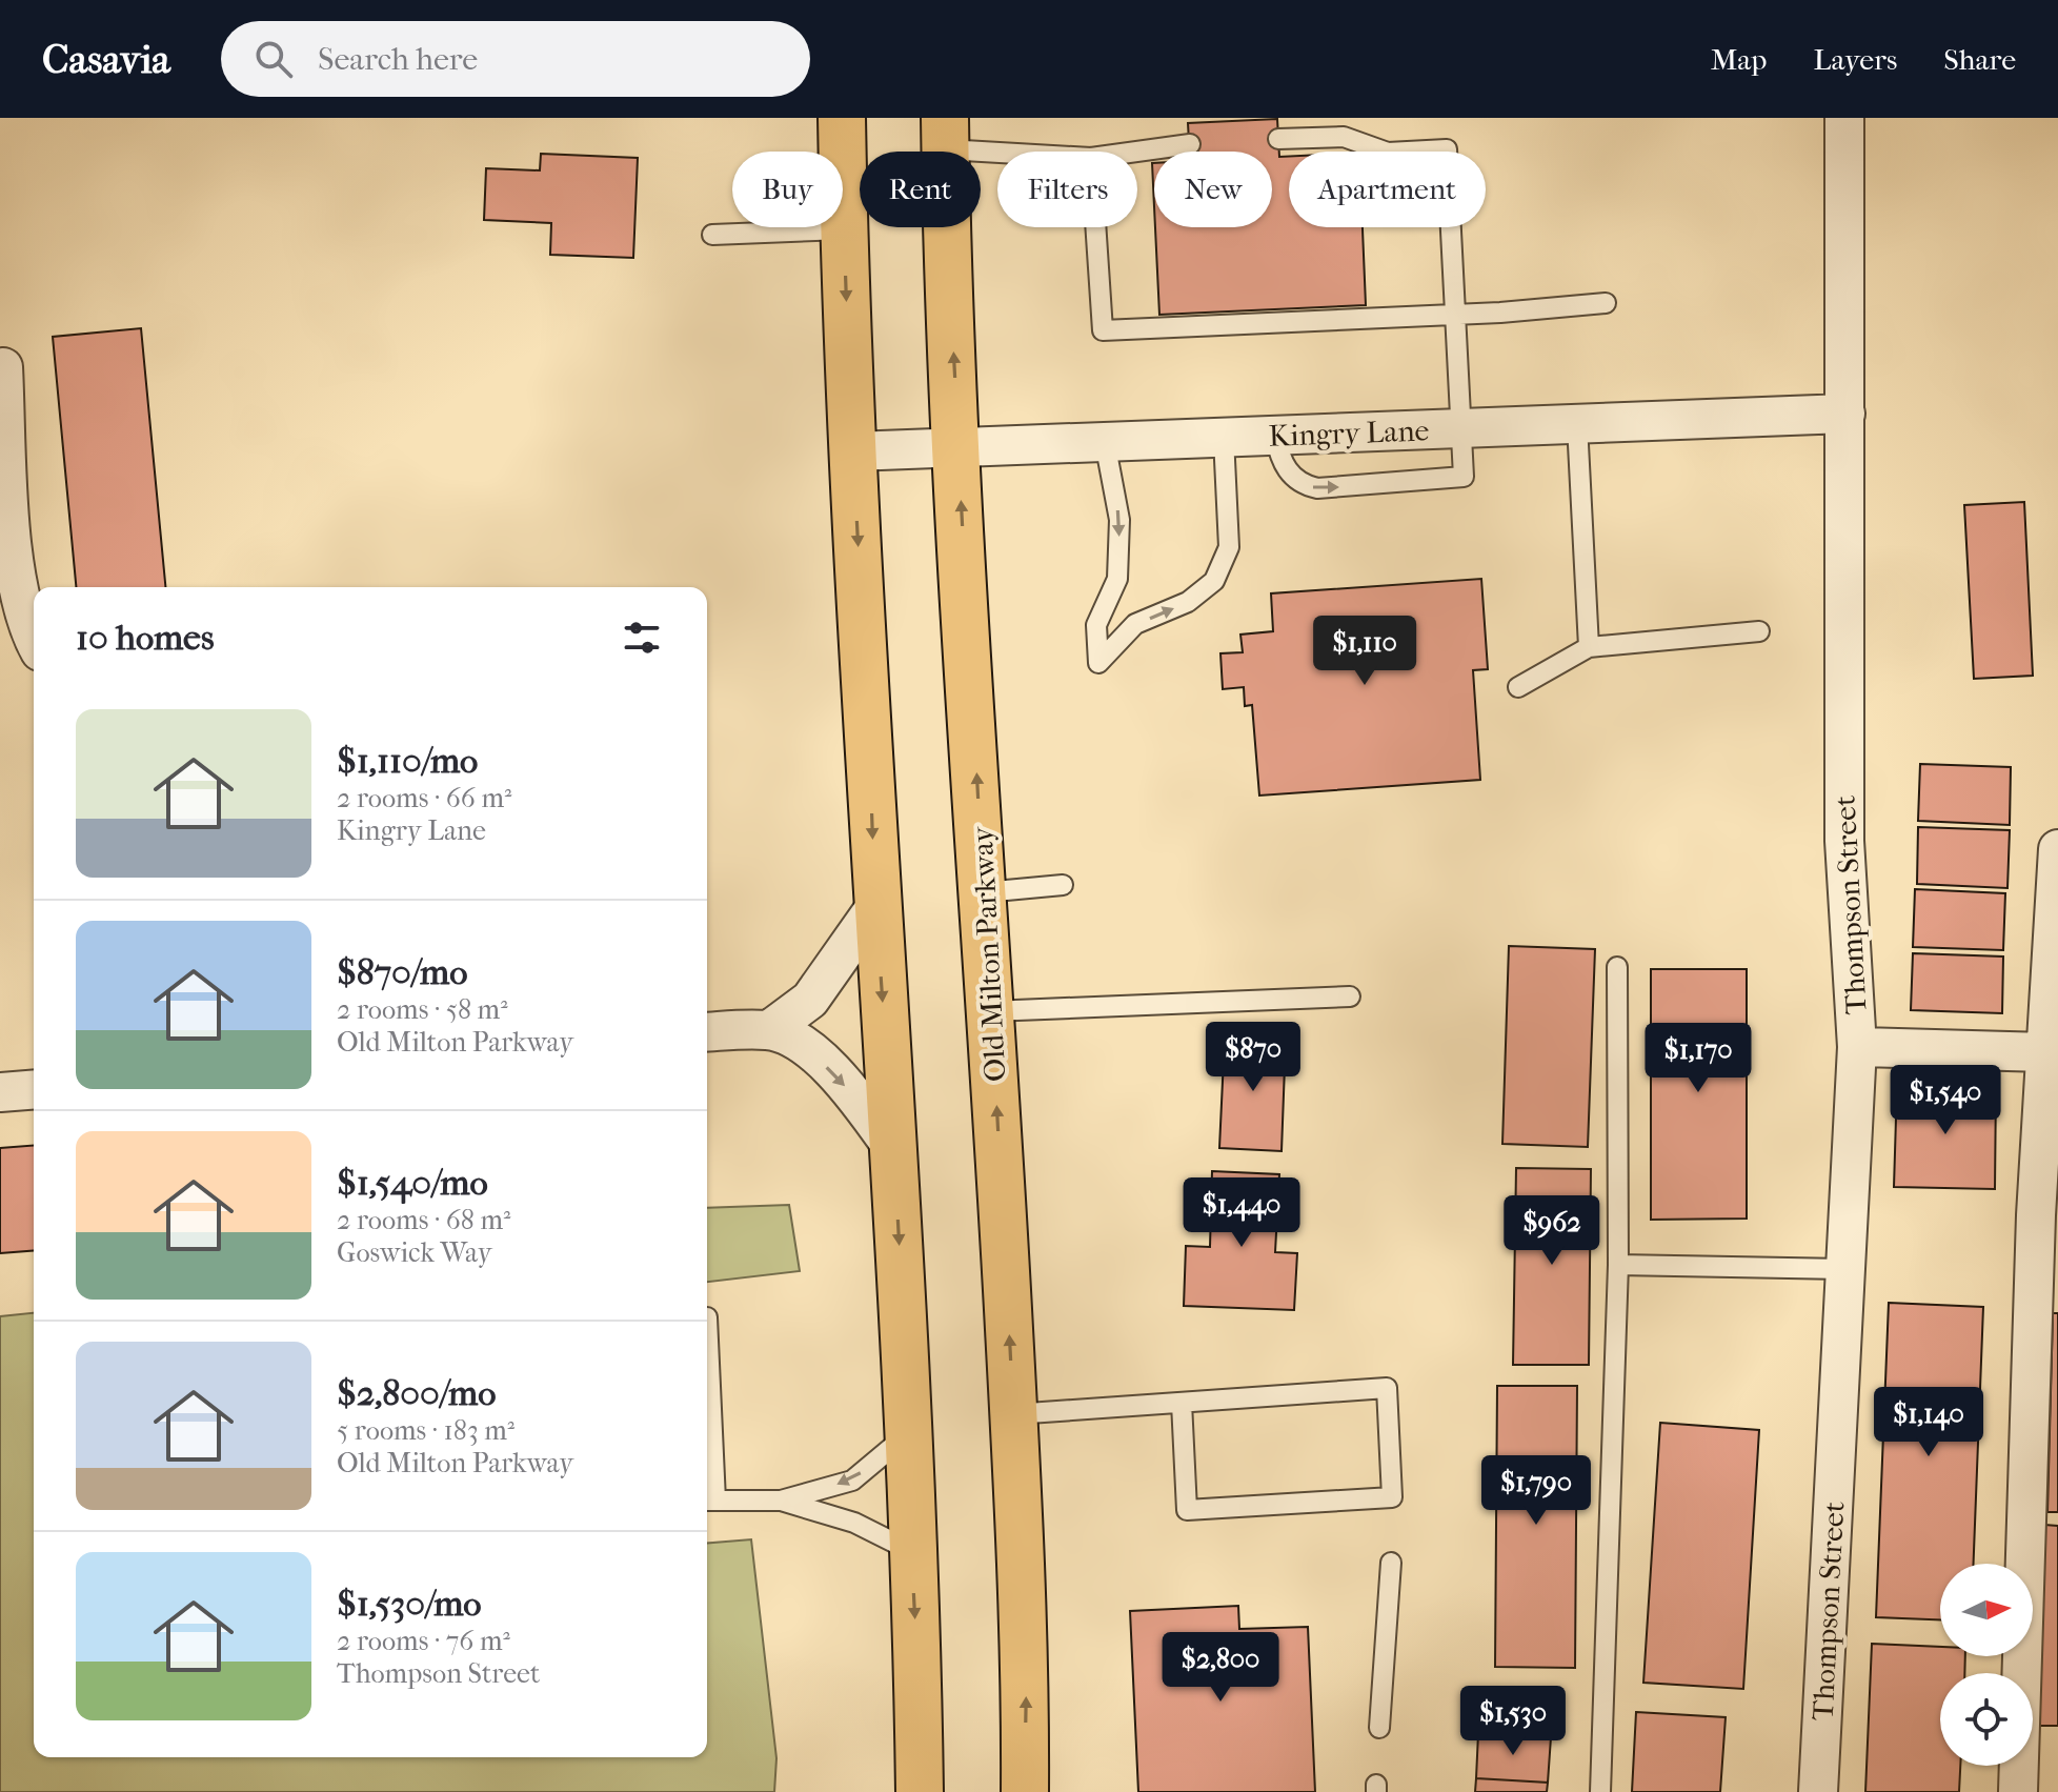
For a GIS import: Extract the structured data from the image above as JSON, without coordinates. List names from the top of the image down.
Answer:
{
  "streets": {
    "highway": ["Old Milton Parkway"],
    "street": ["Kingry Lane", "Thompson Street"]
  },
  "crossings": [
    ["Kingry Lane", "Thompson Street"],
    ["Kingry Lane", "Old Milton Parkway"]
  ],
  "north": "right",
  "page": {
    "header": "Casavia",
    "search": "Search here",
    "nav": ["Map", "Layers", "Share"],
    "chip": [
      "Buy",
      "Rent",
      "Filters",
      "New",
      "Apartment"
    ],
    "heading": "10 homes",
    "price": [
      "$1,110",
      "$870",
      "$1,170",
      "$1,540",
      "$1,440",
      "$962",
      "$1,140",
      "$1,790",
      "$2,800",
      "$1,530"
    ],
    "list": [
      {
        "name": "$1,110/mo",
        "note": "2 rooms · 66 m² · Kingry Lane"
      },
      {
        "name": "$870/mo",
        "note": "2 rooms · 58 m² · Old Milton Parkway"
      },
      {
        "name": "$1,540/mo",
        "note": "2 rooms · 68 m² · Goswick Way"
      },
      {
        "name": "$2,800/mo",
        "note": "5 rooms · 183 m² · Old Milton Parkway"
      },
      {
        "name": "$1,530/mo",
        "note": "2 rooms · 76 m² · Thompson Street"
      }
    ]
  }
}
